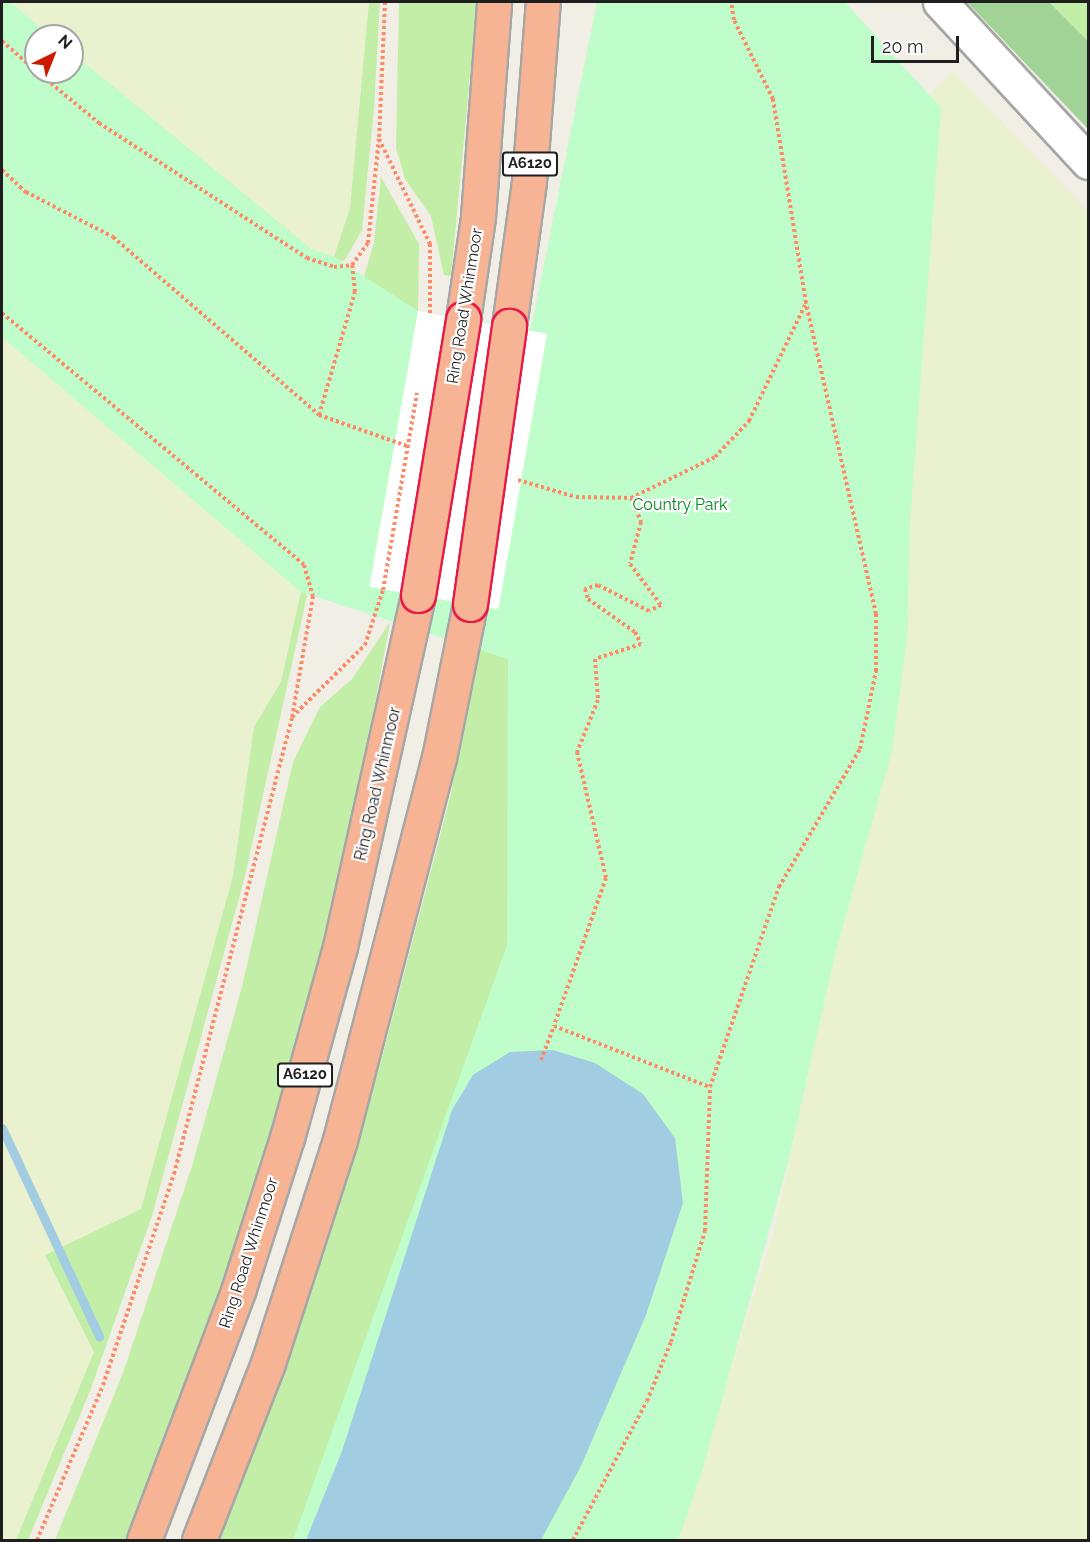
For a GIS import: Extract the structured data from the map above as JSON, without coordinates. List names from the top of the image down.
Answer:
{
  "streets": {
    "highway": ["A6120", "Ring Road Whinmoor"]
  },
  "parks": ["Country Park"],
  "scale_bar": "20 m",
  "north": "top right"
}
